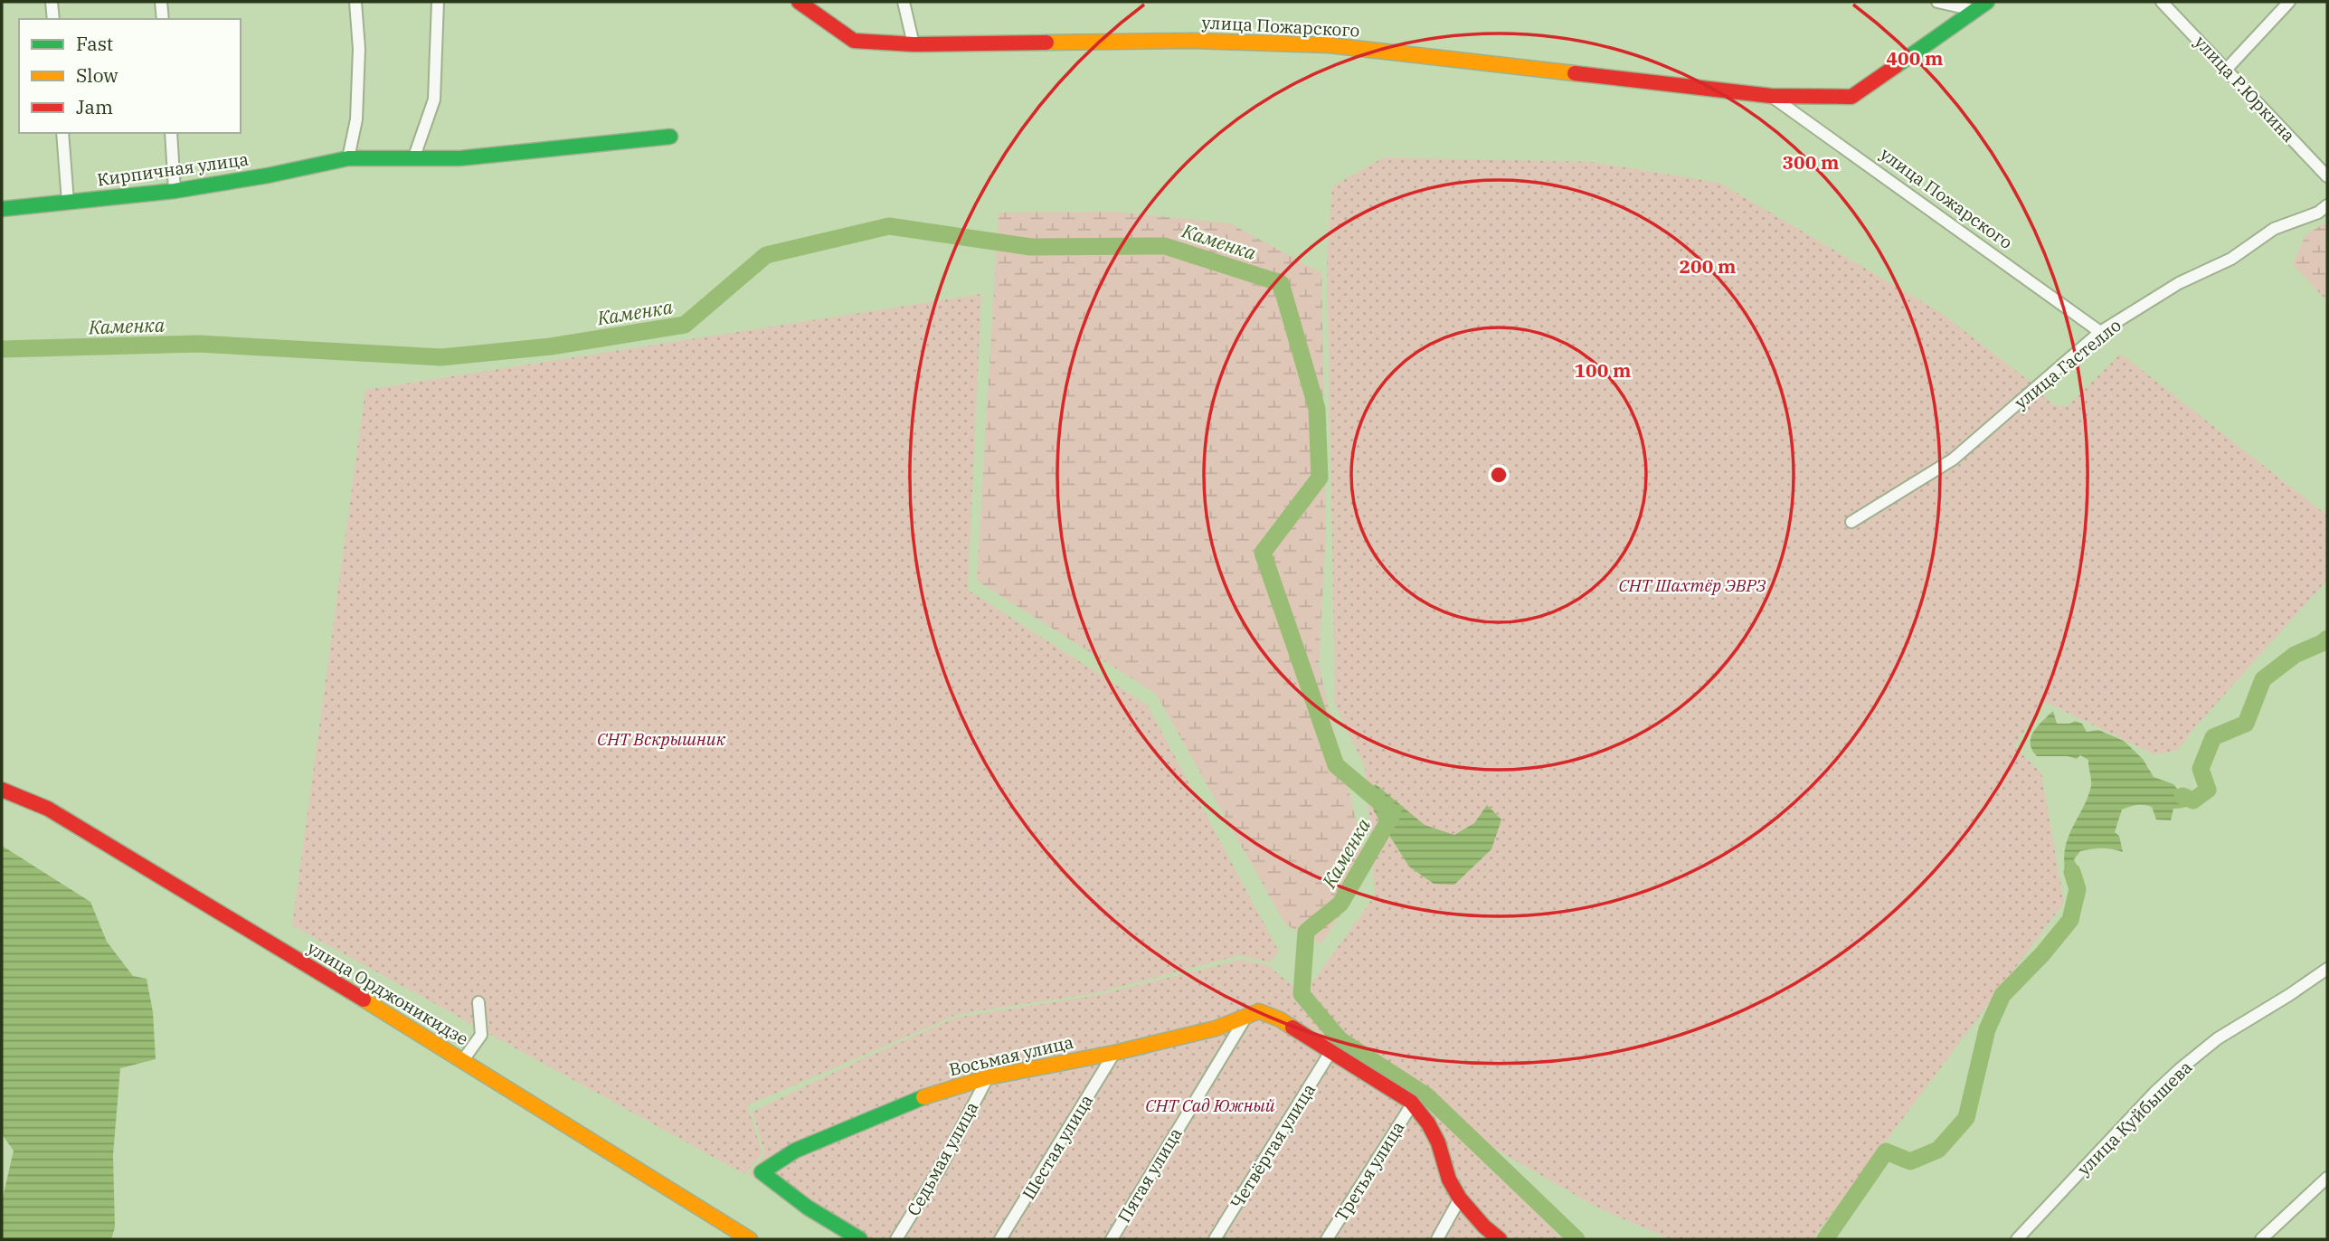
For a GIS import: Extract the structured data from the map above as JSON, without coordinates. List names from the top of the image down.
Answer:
{
  "streets": {
    "street": [
      "улица Пожарского",
      "улица Р.Юркина",
      "Кирпичная улица",
      "улица Гастелло",
      "улица Орджоникидзе",
      "Восьмая улица",
      "улица Куйбышева",
      "Четвёртая улица",
      "Шестая улица",
      "Седьмая улица",
      "Третья улица",
      "Пятая улица"
    ]
  },
  "crossings": [
    ["улица Пожарского", "улица Гастелло"],
    ["Восьмая улица", "Шестая улица"],
    ["Восьмая улица", "Седьмая улица"],
    ["Восьмая улица", "Пятая улица"]
  ],
  "water": ["Каменка"],
  "parks": ["СНТ Шахтёр ЭВРЗ", "СНТ Вскрышник", "СНТ Сад Южный"],
  "legend": ["Fast", "Slow", "Jam"],
  "rings": [
    "400 m",
    "300 m",
    "200 m",
    "100 m"
  ]
}
